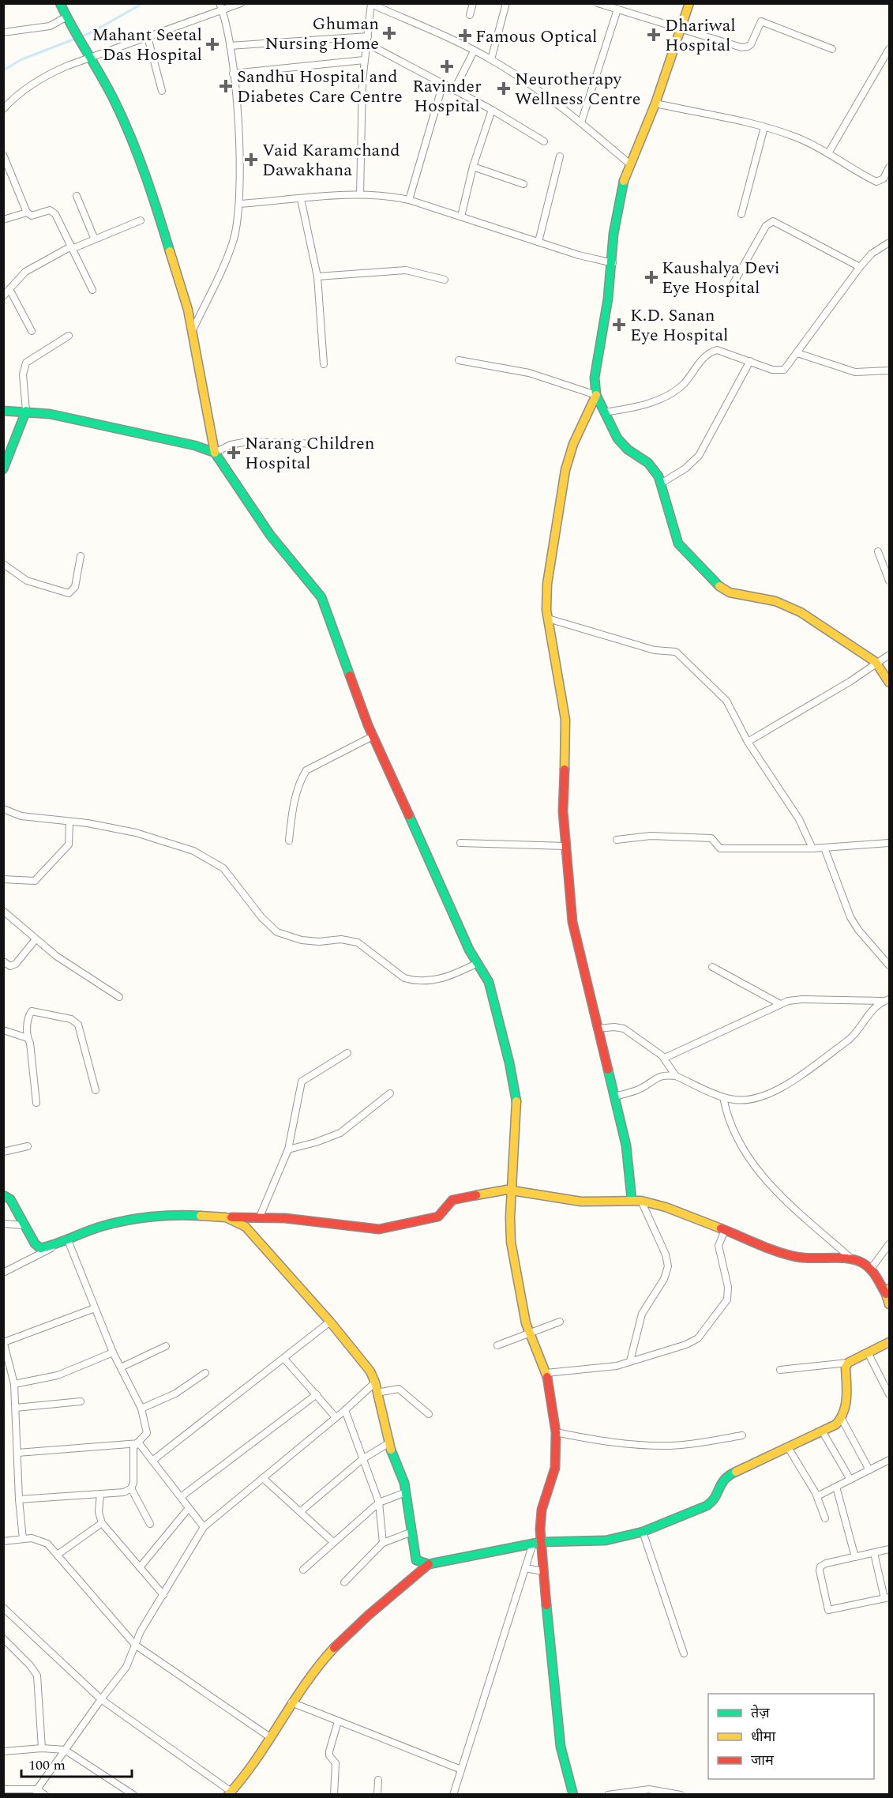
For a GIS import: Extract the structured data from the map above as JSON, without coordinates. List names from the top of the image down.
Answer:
{
  "places": {
    "health": [
      "Ghuman Nursing Home",
      "Dhariwal Hospital",
      "Famous Optical",
      "Mahant Seetal Das Hospital",
      "Ravinder Hospital",
      "Sandhu Hospital and Diabetes Care Centre",
      "Neurotherapy Wellness Centre",
      "Vaid Karamchand Dawakhana",
      "Kaushalya Devi Eye Hospital",
      "K.D. Sanan Eye Hospital",
      "Narang Children Hospital"
    ]
  },
  "legend": ["तेज़", "धीमा", "जाम"],
  "scale_bar": "100 m"
}
